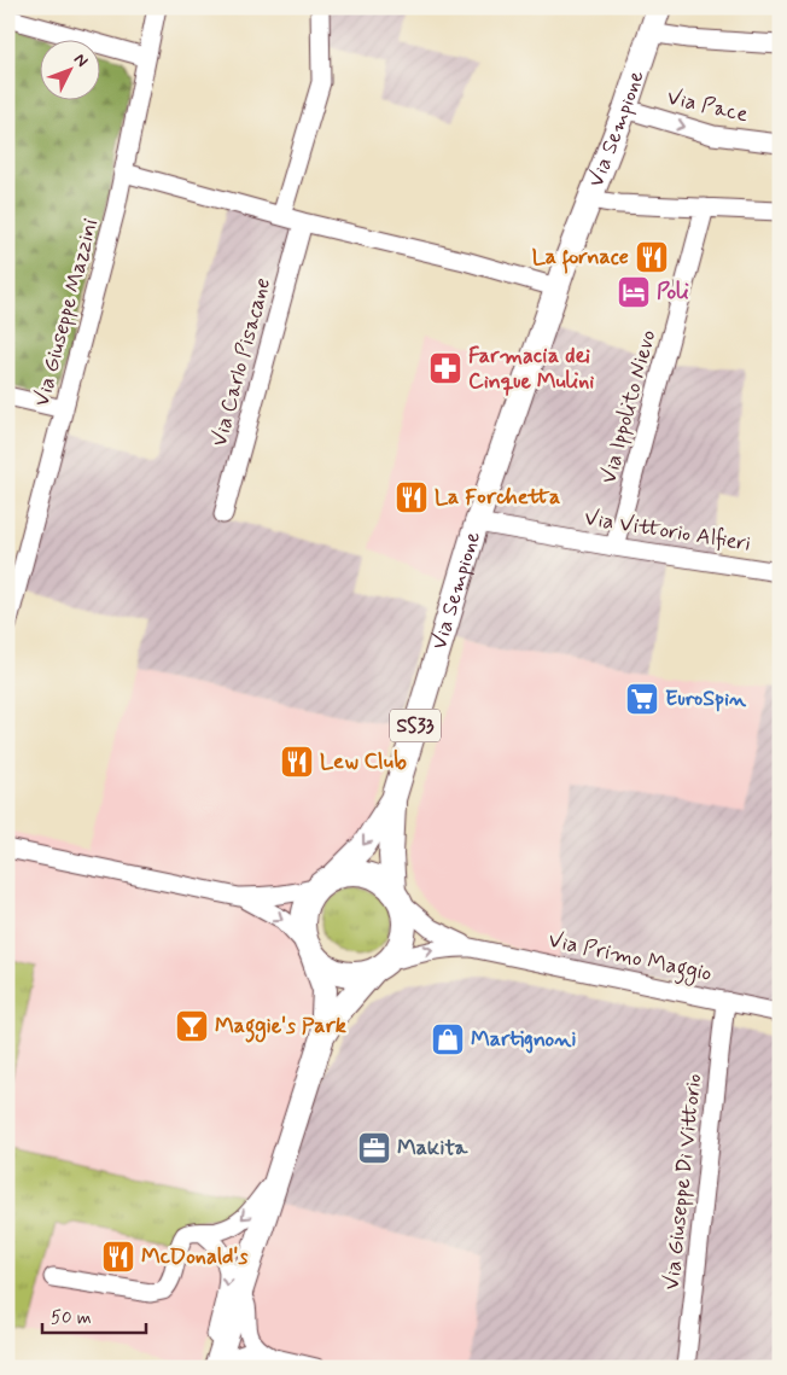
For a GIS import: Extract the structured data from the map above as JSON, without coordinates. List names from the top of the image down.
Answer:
{
  "streets": {
    "main road": ["Via Sempione", "SS33"],
    "street": [
      "Via Pace",
      "Via Giuseppe Mazzini",
      "Via Carlo Pisacane",
      "Via Ippolito Nievo",
      "Via Vittorio Alfieri",
      "Via Primo Maggio",
      "Via Giuseppe Di Vittorio"
    ]
  },
  "crossings": [
    ["Via Pace", "Via Sempione"],
    ["Via Sempione", "Via Vittorio Alfieri"],
    ["Via Sempione", "SS33"],
    ["Via Sempione", "Via Primo Maggio"],
    ["Via Ippolito Nievo", "Via Vittorio Alfieri"],
    ["SS33", "Via Primo Maggio"],
    ["Via Primo Maggio", "Via Giuseppe Di Vittorio"]
  ],
  "places": {
    "restaurant": [
      "La fornace",
      "La Forchetta",
      "Lew Club",
      "McDonald's"
    ],
    "hotel": ["Poli"],
    "pharmacy": ["Farmacia dei Cinque Mulini"],
    "supermarket": ["EuroSpin"],
    "bar": ["Maggie's Park"],
    "shop": ["Martignoni"],
    "office": ["Makita"]
  },
  "scale_bar": "50 m",
  "north": "top right"
}
